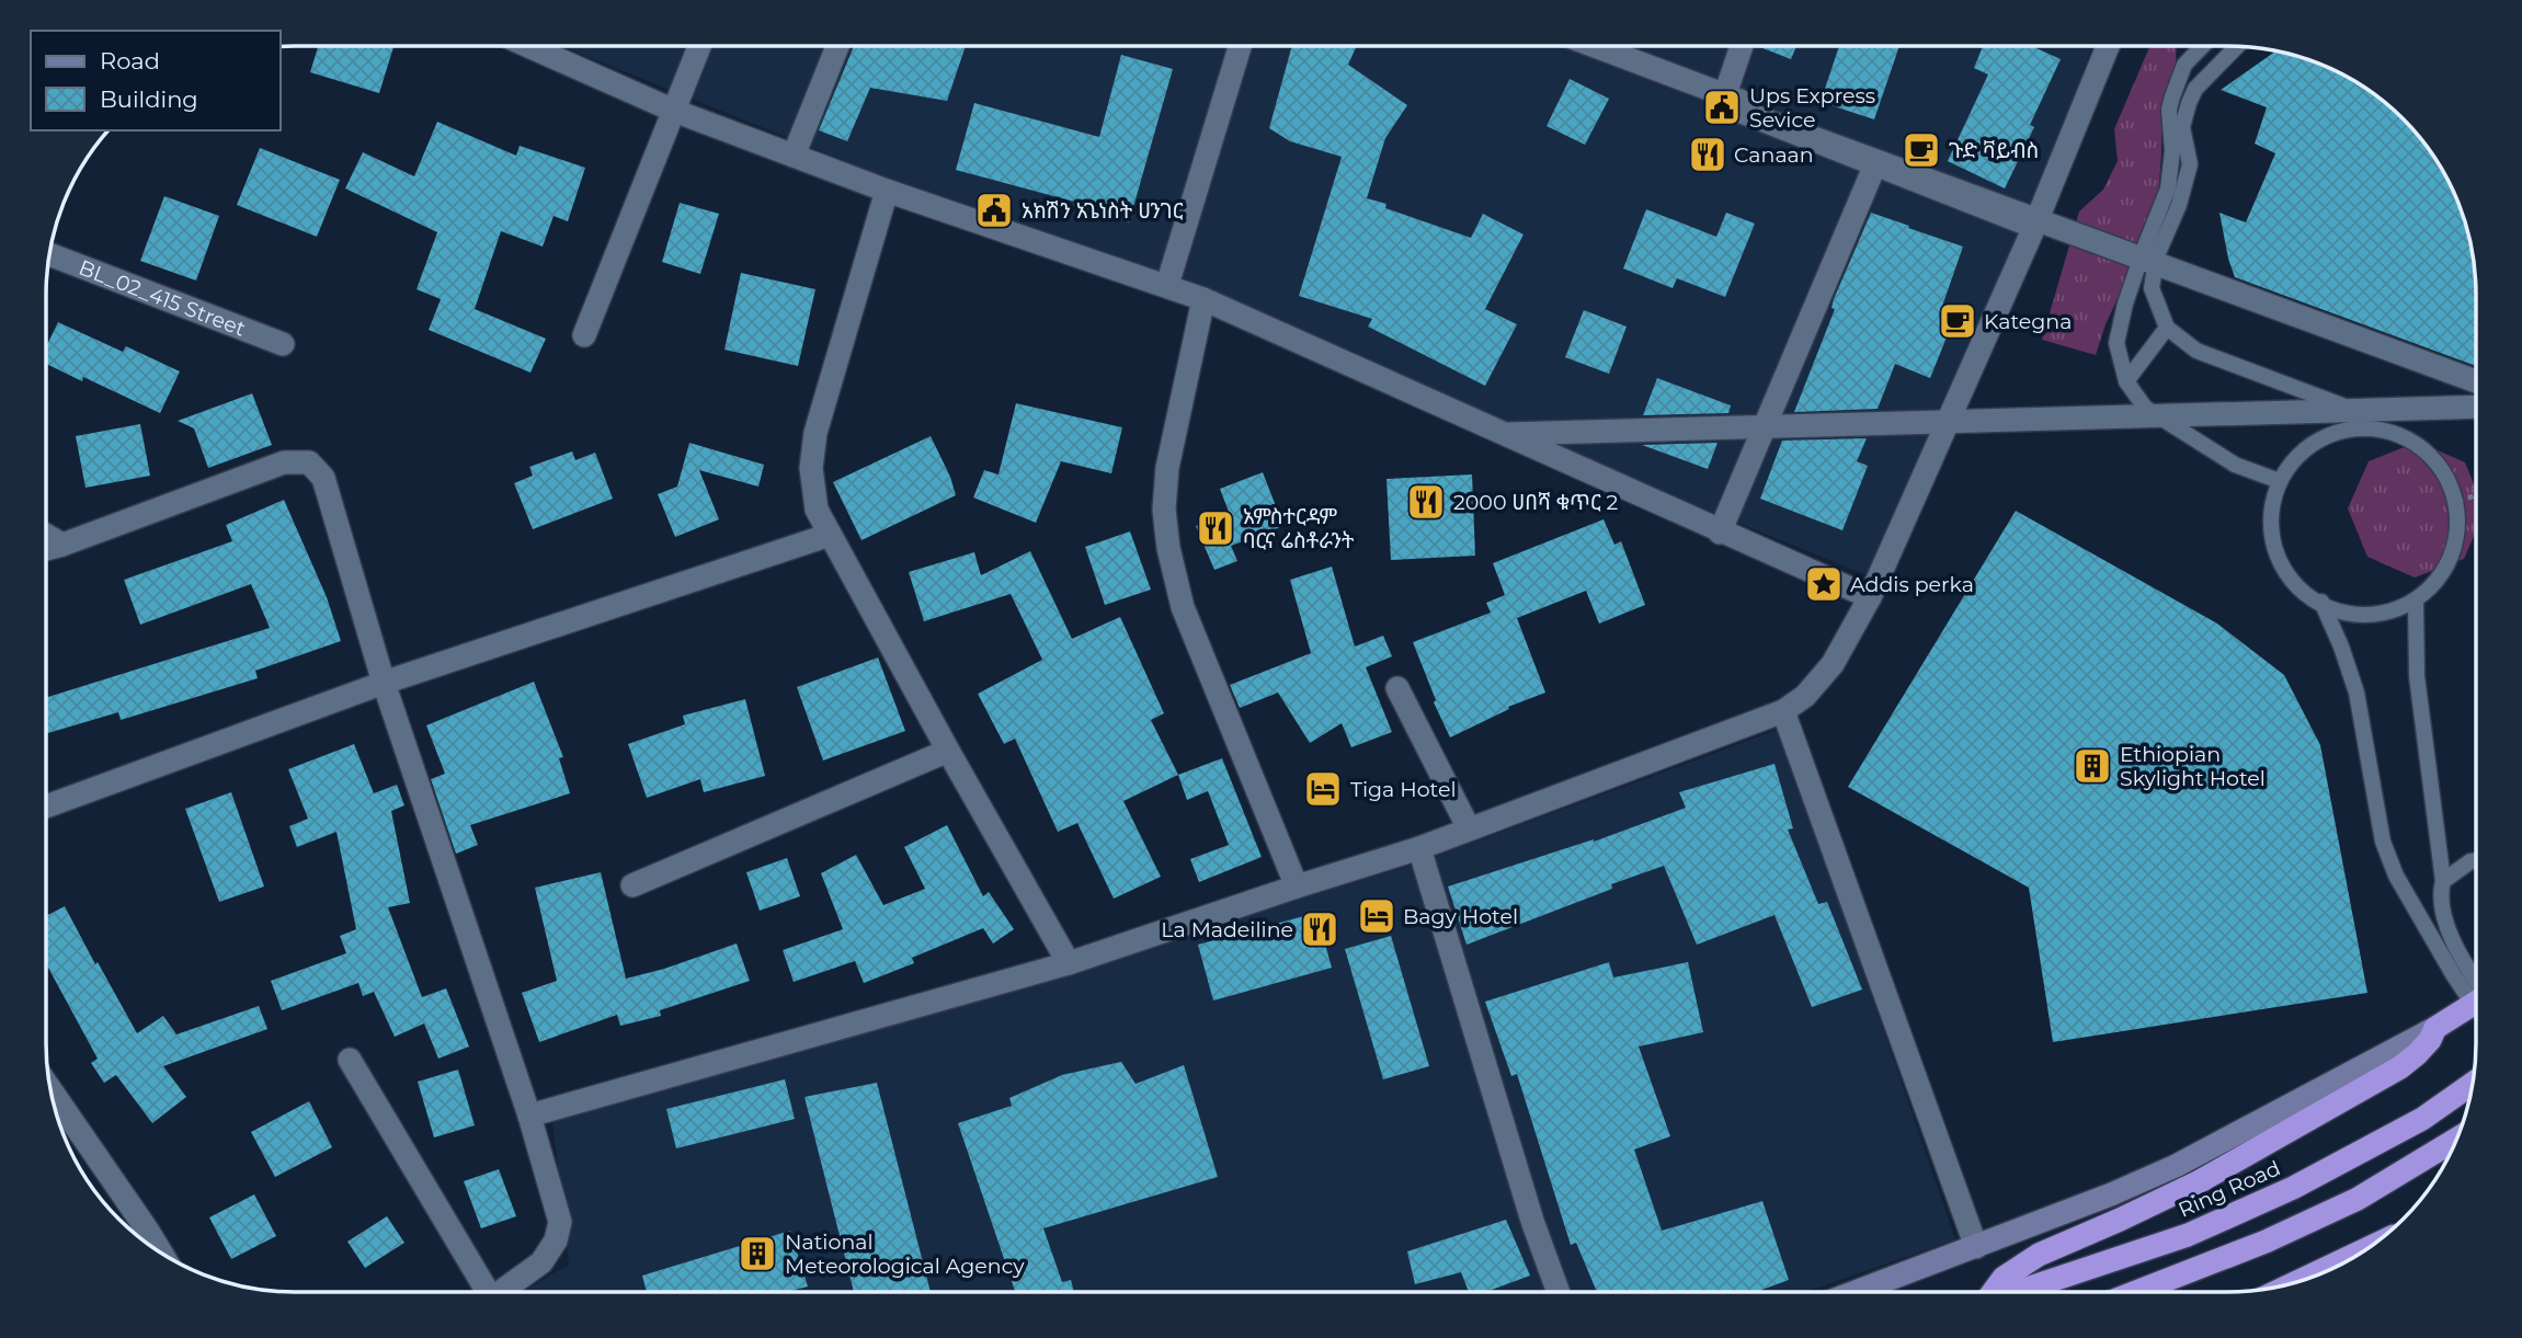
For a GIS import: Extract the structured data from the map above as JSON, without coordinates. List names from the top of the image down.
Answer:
{
  "streets": {
    "highway": ["Ring Road"],
    "street": ["BL_02_415 Street"]
  },
  "places": {
    "public building": ["Ups Express Sevice", "አክሽን አጌነስት ሀንገር"],
    "cafe": ["ጉድ ቫይብስ", "Kategna"],
    "restaurant": [
      "Canaan",
      "2000 ሀበሻ ቁጥር 2",
      "አምስተርዳም ባርና ሬስቶራንት",
      "La Madeiline"
    ],
    "place": ["Addis perka"],
    "building": ["Ethiopian Skylight Hotel", "National Meteorological Agency"],
    "hotel": ["Tiga Hotel", "Bagy Hotel"]
  },
  "legend": ["Road", "Building"]
}
